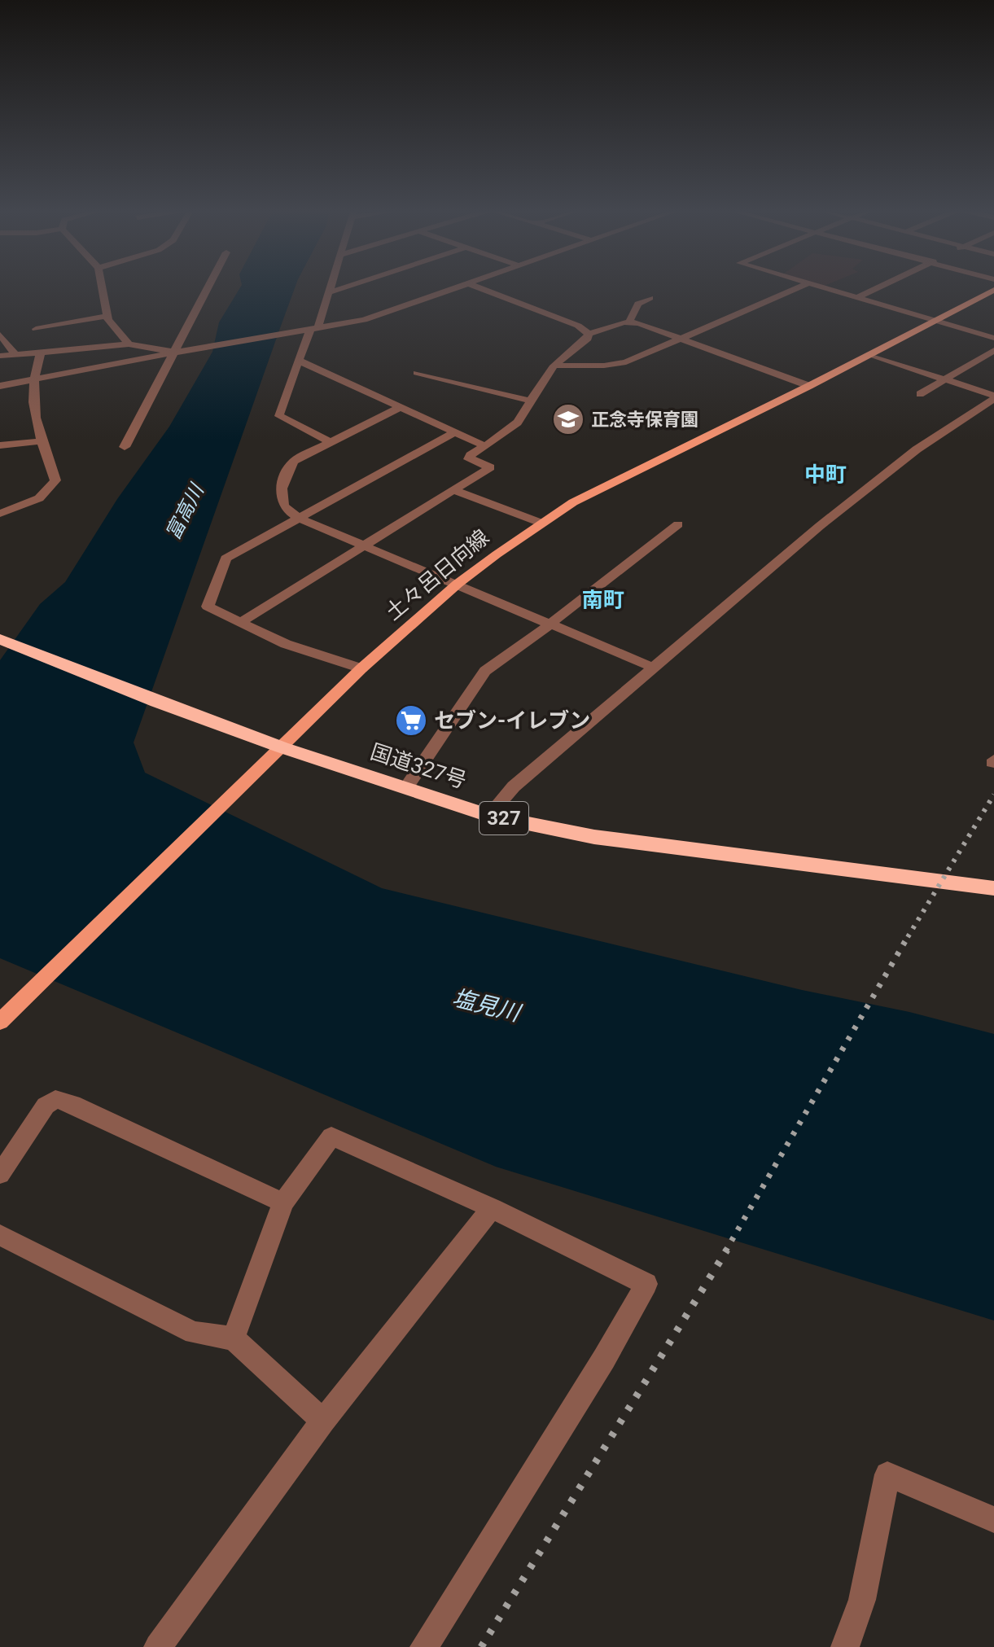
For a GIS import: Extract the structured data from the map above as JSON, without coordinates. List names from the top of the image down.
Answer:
{
  "streets": {
    "highway": ["国道327号", "327"],
    "main road": ["土々呂日向線"]
  },
  "crossings": [
    ["土々呂日向線", "国道327号"]
  ],
  "districts": ["中町", "南町"],
  "water": ["富高川", "塩見川"],
  "places": {
    "school or university": ["正念寺保育園"],
    "supermarket": ["セブン-イレブン"]
  }
}
